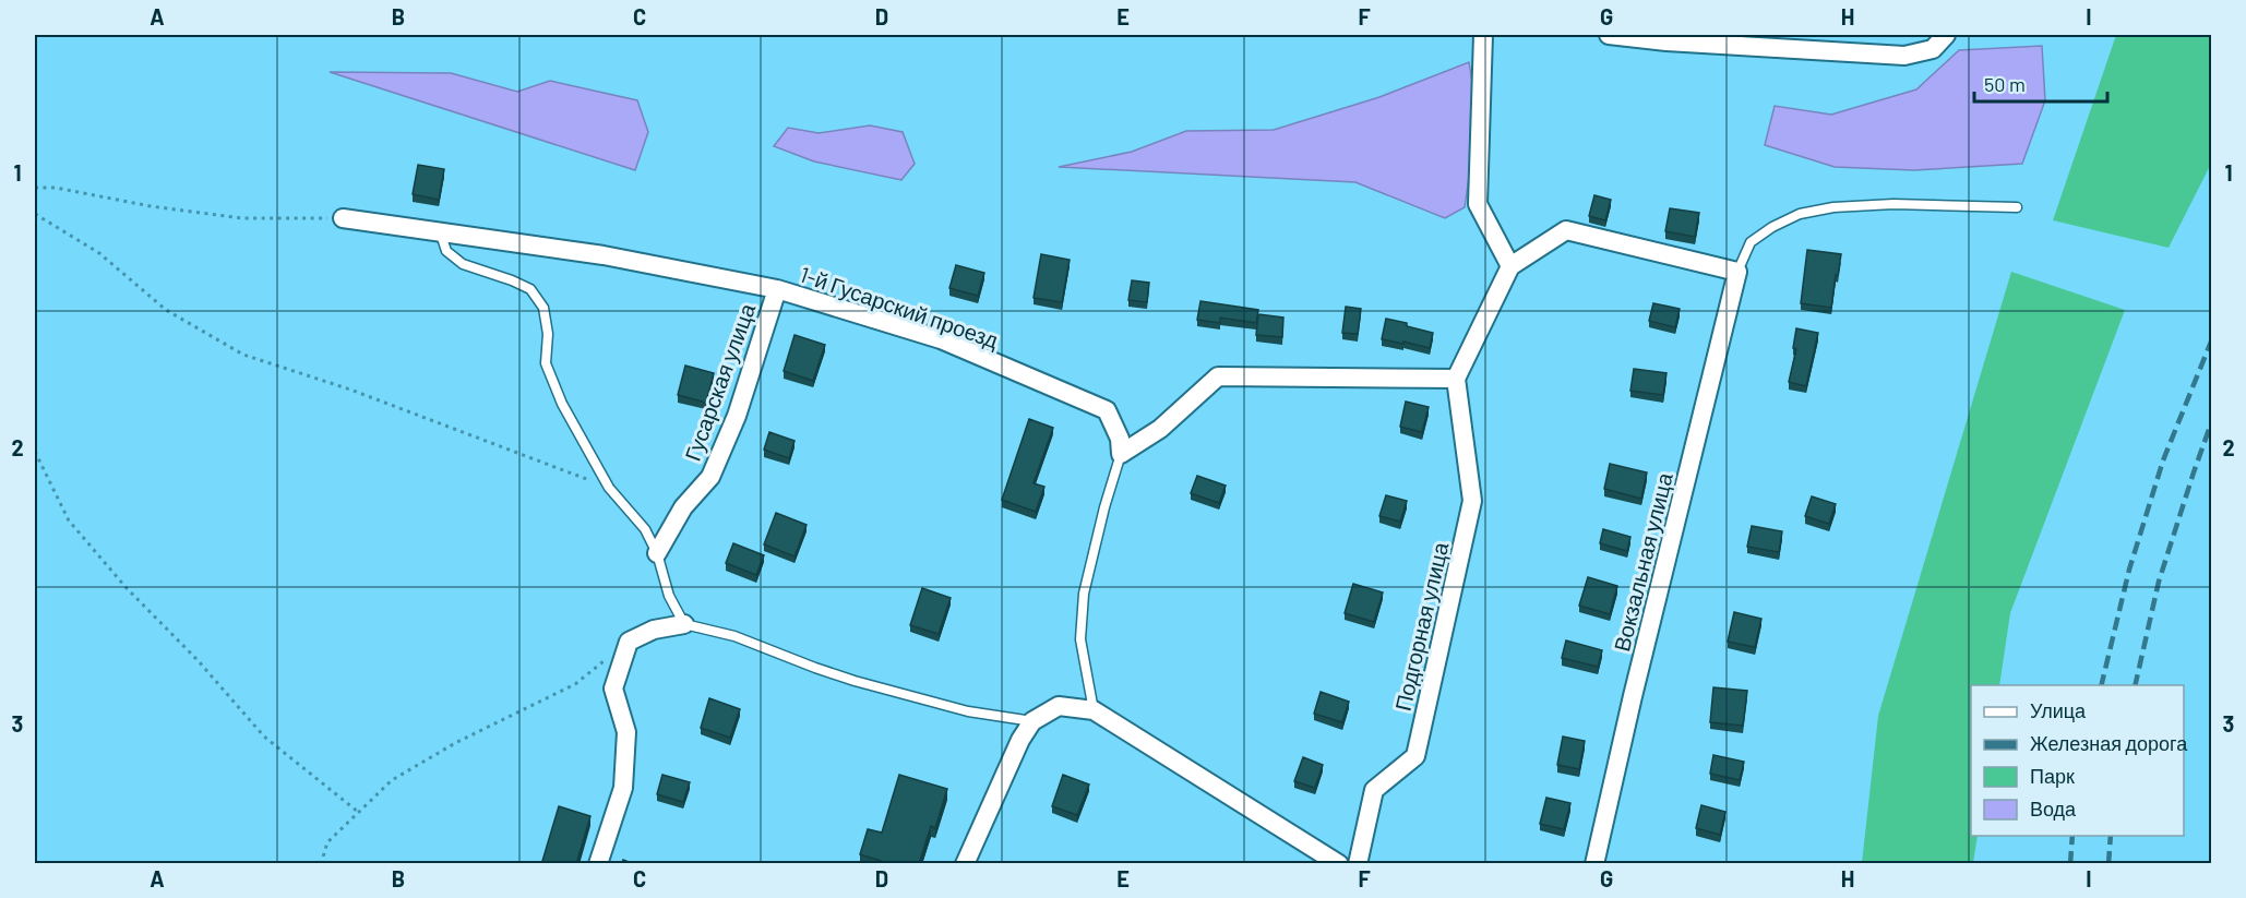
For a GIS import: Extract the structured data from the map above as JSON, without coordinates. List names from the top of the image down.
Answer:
{
  "streets": {
    "street": [
      "1-й Гусарский проезд",
      "Гусарская улица",
      "Вокзальная улица",
      "Подгорная улица"
    ]
  },
  "crossings": [
    ["1-й Гусарский проезд", "Гусарская улица"]
  ],
  "legend": [
    "Улица",
    "Железная дорога",
    "Парк",
    "Вода"
  ],
  "scale_bar": "50 m",
  "grid": {
    "columns": [
      "A",
      "B",
      "C",
      "D",
      "E",
      "F",
      "G",
      "H",
      "I"
    ],
    "rows": ["1", "2", "3"]
  }
}
